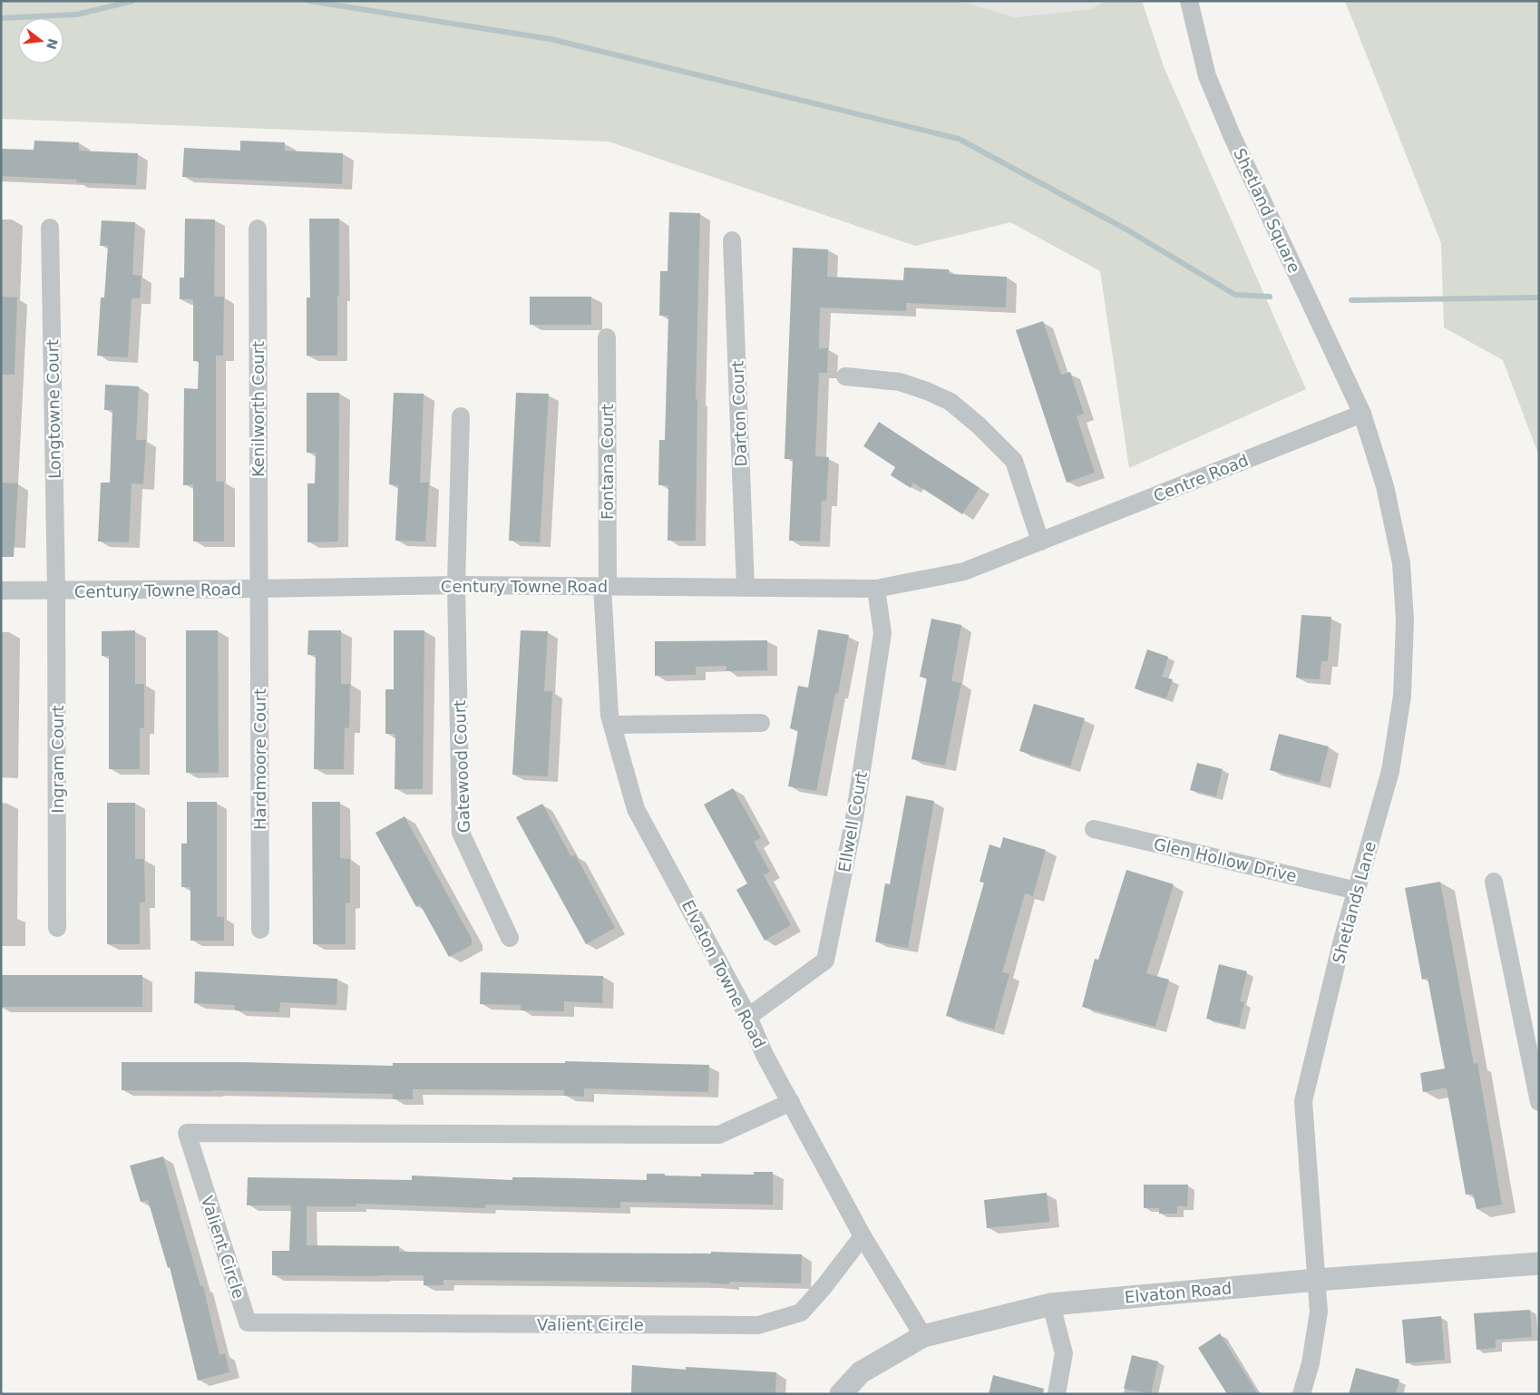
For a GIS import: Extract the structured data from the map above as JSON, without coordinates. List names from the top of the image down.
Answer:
{
  "streets": {
    "street": [
      "Shetland Square",
      "Longtowne Court",
      "Kenilworth Court",
      "Darton Court",
      "Fontana Court",
      "Centre Road",
      "Century Towne Road",
      "Ingram Court",
      "Hardmoore Court",
      "Gatewood Court",
      "Ellwell Court",
      "Glen Hollow Drive",
      "Shetlands Lane",
      "Elvaton Towne Road",
      "Valient Circle",
      "Elvaton Road"
    ]
  },
  "crossings": [
    ["Shetland Square", "Centre Road"],
    ["Shetland Square", "Shetlands Lane"],
    ["Longtowne Court", "Century Towne Road"],
    ["Longtowne Court", "Ingram Court"],
    ["Kenilworth Court", "Century Towne Road"],
    ["Kenilworth Court", "Hardmoore Court"],
    ["Darton Court", "Century Towne Road"],
    ["Fontana Court", "Century Towne Road"],
    ["Fontana Court", "Elvaton Towne Road"],
    ["Centre Road", "Century Towne Road"],
    ["Centre Road", "Shetlands Lane"],
    ["Century Towne Road", "Ingram Court"],
    ["Century Towne Road", "Hardmoore Court"],
    ["Century Towne Road", "Gatewood Court"],
    ["Century Towne Road", "Ellwell Court"],
    ["Century Towne Road", "Elvaton Towne Road"],
    ["Ellwell Court", "Elvaton Towne Road"],
    ["Glen Hollow Drive", "Shetlands Lane"],
    ["Shetlands Lane", "Elvaton Road"],
    ["Elvaton Towne Road", "Valient Circle"],
    ["Elvaton Towne Road", "Elvaton Road"]
  ],
  "north": "right"
}
